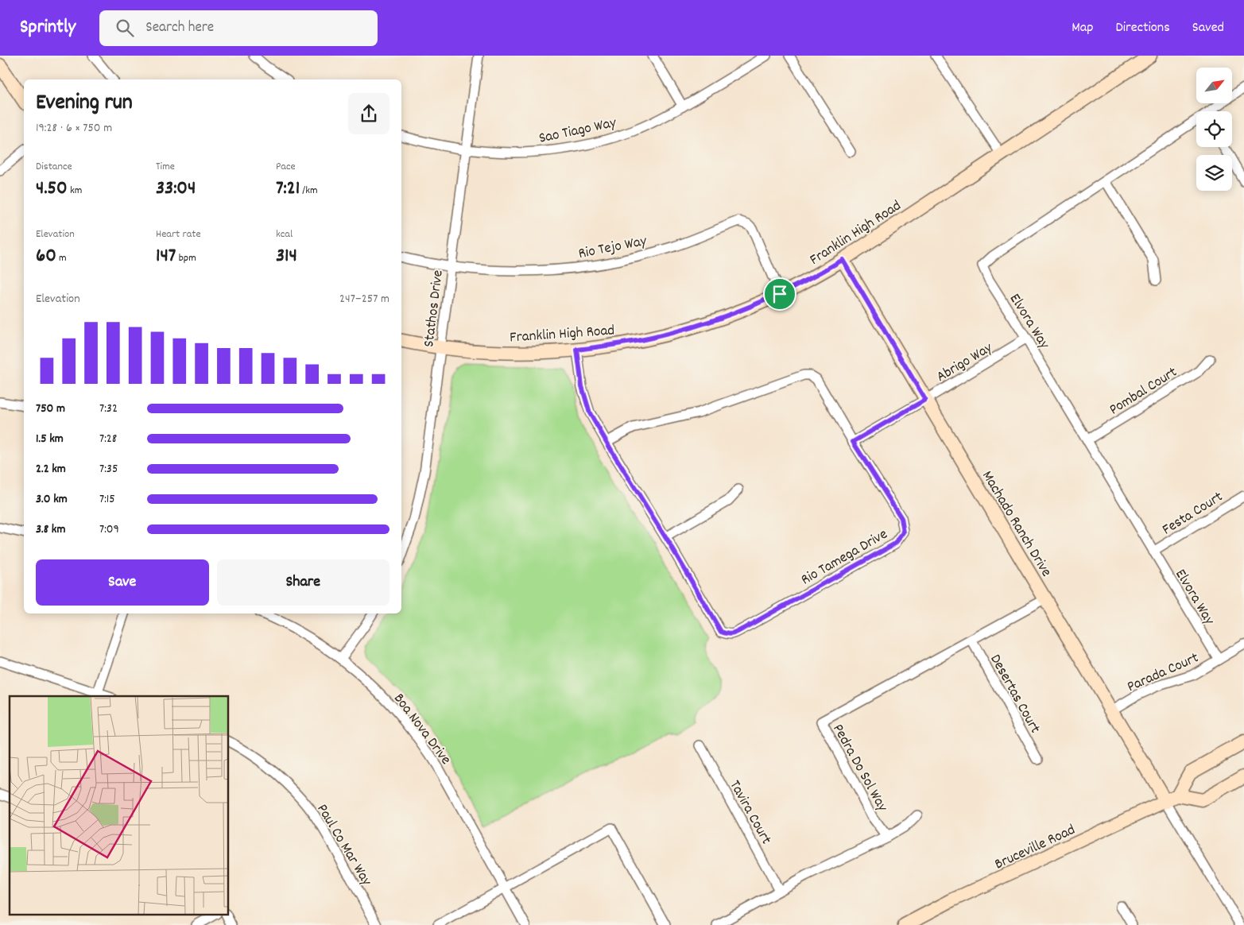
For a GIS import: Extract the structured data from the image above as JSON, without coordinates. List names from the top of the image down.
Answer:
{
  "streets": {
    "street": [
      "Sao Tiago Way",
      "Franklin High Road",
      "Rio Tejo Way",
      "Stathos Drive",
      "Elvora Way",
      "Abrigo Way",
      "Pombal Court",
      "Festa Court",
      "Machado Ranch Drive",
      "Rio Tamega Drive",
      "Parada Court",
      "Desertas Court",
      "Boa Nova Drive",
      "Pedra Do Sol Way",
      "Tavira Court",
      "Paul Co Mar Way",
      "Bruceville Road"
    ]
  },
  "crossings": [
    ["Sao Tiago Way", "Stathos Drive"],
    ["Franklin High Road", "Rio Tejo Way"],
    ["Franklin High Road", "Stathos Drive"],
    ["Franklin High Road", "Machado Ranch Drive"],
    ["Franklin High Road", "Rio Tamega Drive"],
    ["Rio Tejo Way", "Stathos Drive"],
    ["Elvora Way", "Abrigo Way"],
    ["Elvora Way", "Pombal Court"],
    ["Elvora Way", "Festa Court"],
    ["Elvora Way", "Parada Court"],
    ["Abrigo Way", "Machado Ranch Drive"],
    ["Abrigo Way", "Rio Tamega Drive"],
    ["Machado Ranch Drive", "Parada Court"],
    ["Machado Ranch Drive", "Pedra Do Sol Way"],
    ["Machado Ranch Drive", "Bruceville Road"],
    ["Desertas Court", "Pedra Do Sol Way"]
  ],
  "north": "top right",
  "page": {
    "header": "Sprintly",
    "search": "Search here",
    "nav": ["Map", "Directions", "Saved"],
    "heading": ["Evening run", "19:28 · 6 × 750 m"],
    "stats": [
      ["Distance", "4.50 km"],
      ["Time", "33:04"],
      ["Pace", "7:21 /km"],
      ["Elevation", "60 m"],
      ["Heart rate", "147 bpm"],
      ["kcal", "314"]
    ],
    "chart": ["Elevation", "247–257 m"],
    "list": [
      {
        "name": "750 m",
        "note": "7:32"
      },
      {
        "name": "1.5 km",
        "note": "7:28"
      },
      {
        "name": "2.2 km",
        "note": "7:35"
      },
      {
        "name": "3.0 km",
        "note": "7:15"
      },
      {
        "name": "3.8 km",
        "note": "7:09"
      }
    ],
    "buttons": ["Save", "Share"]
  }
}
